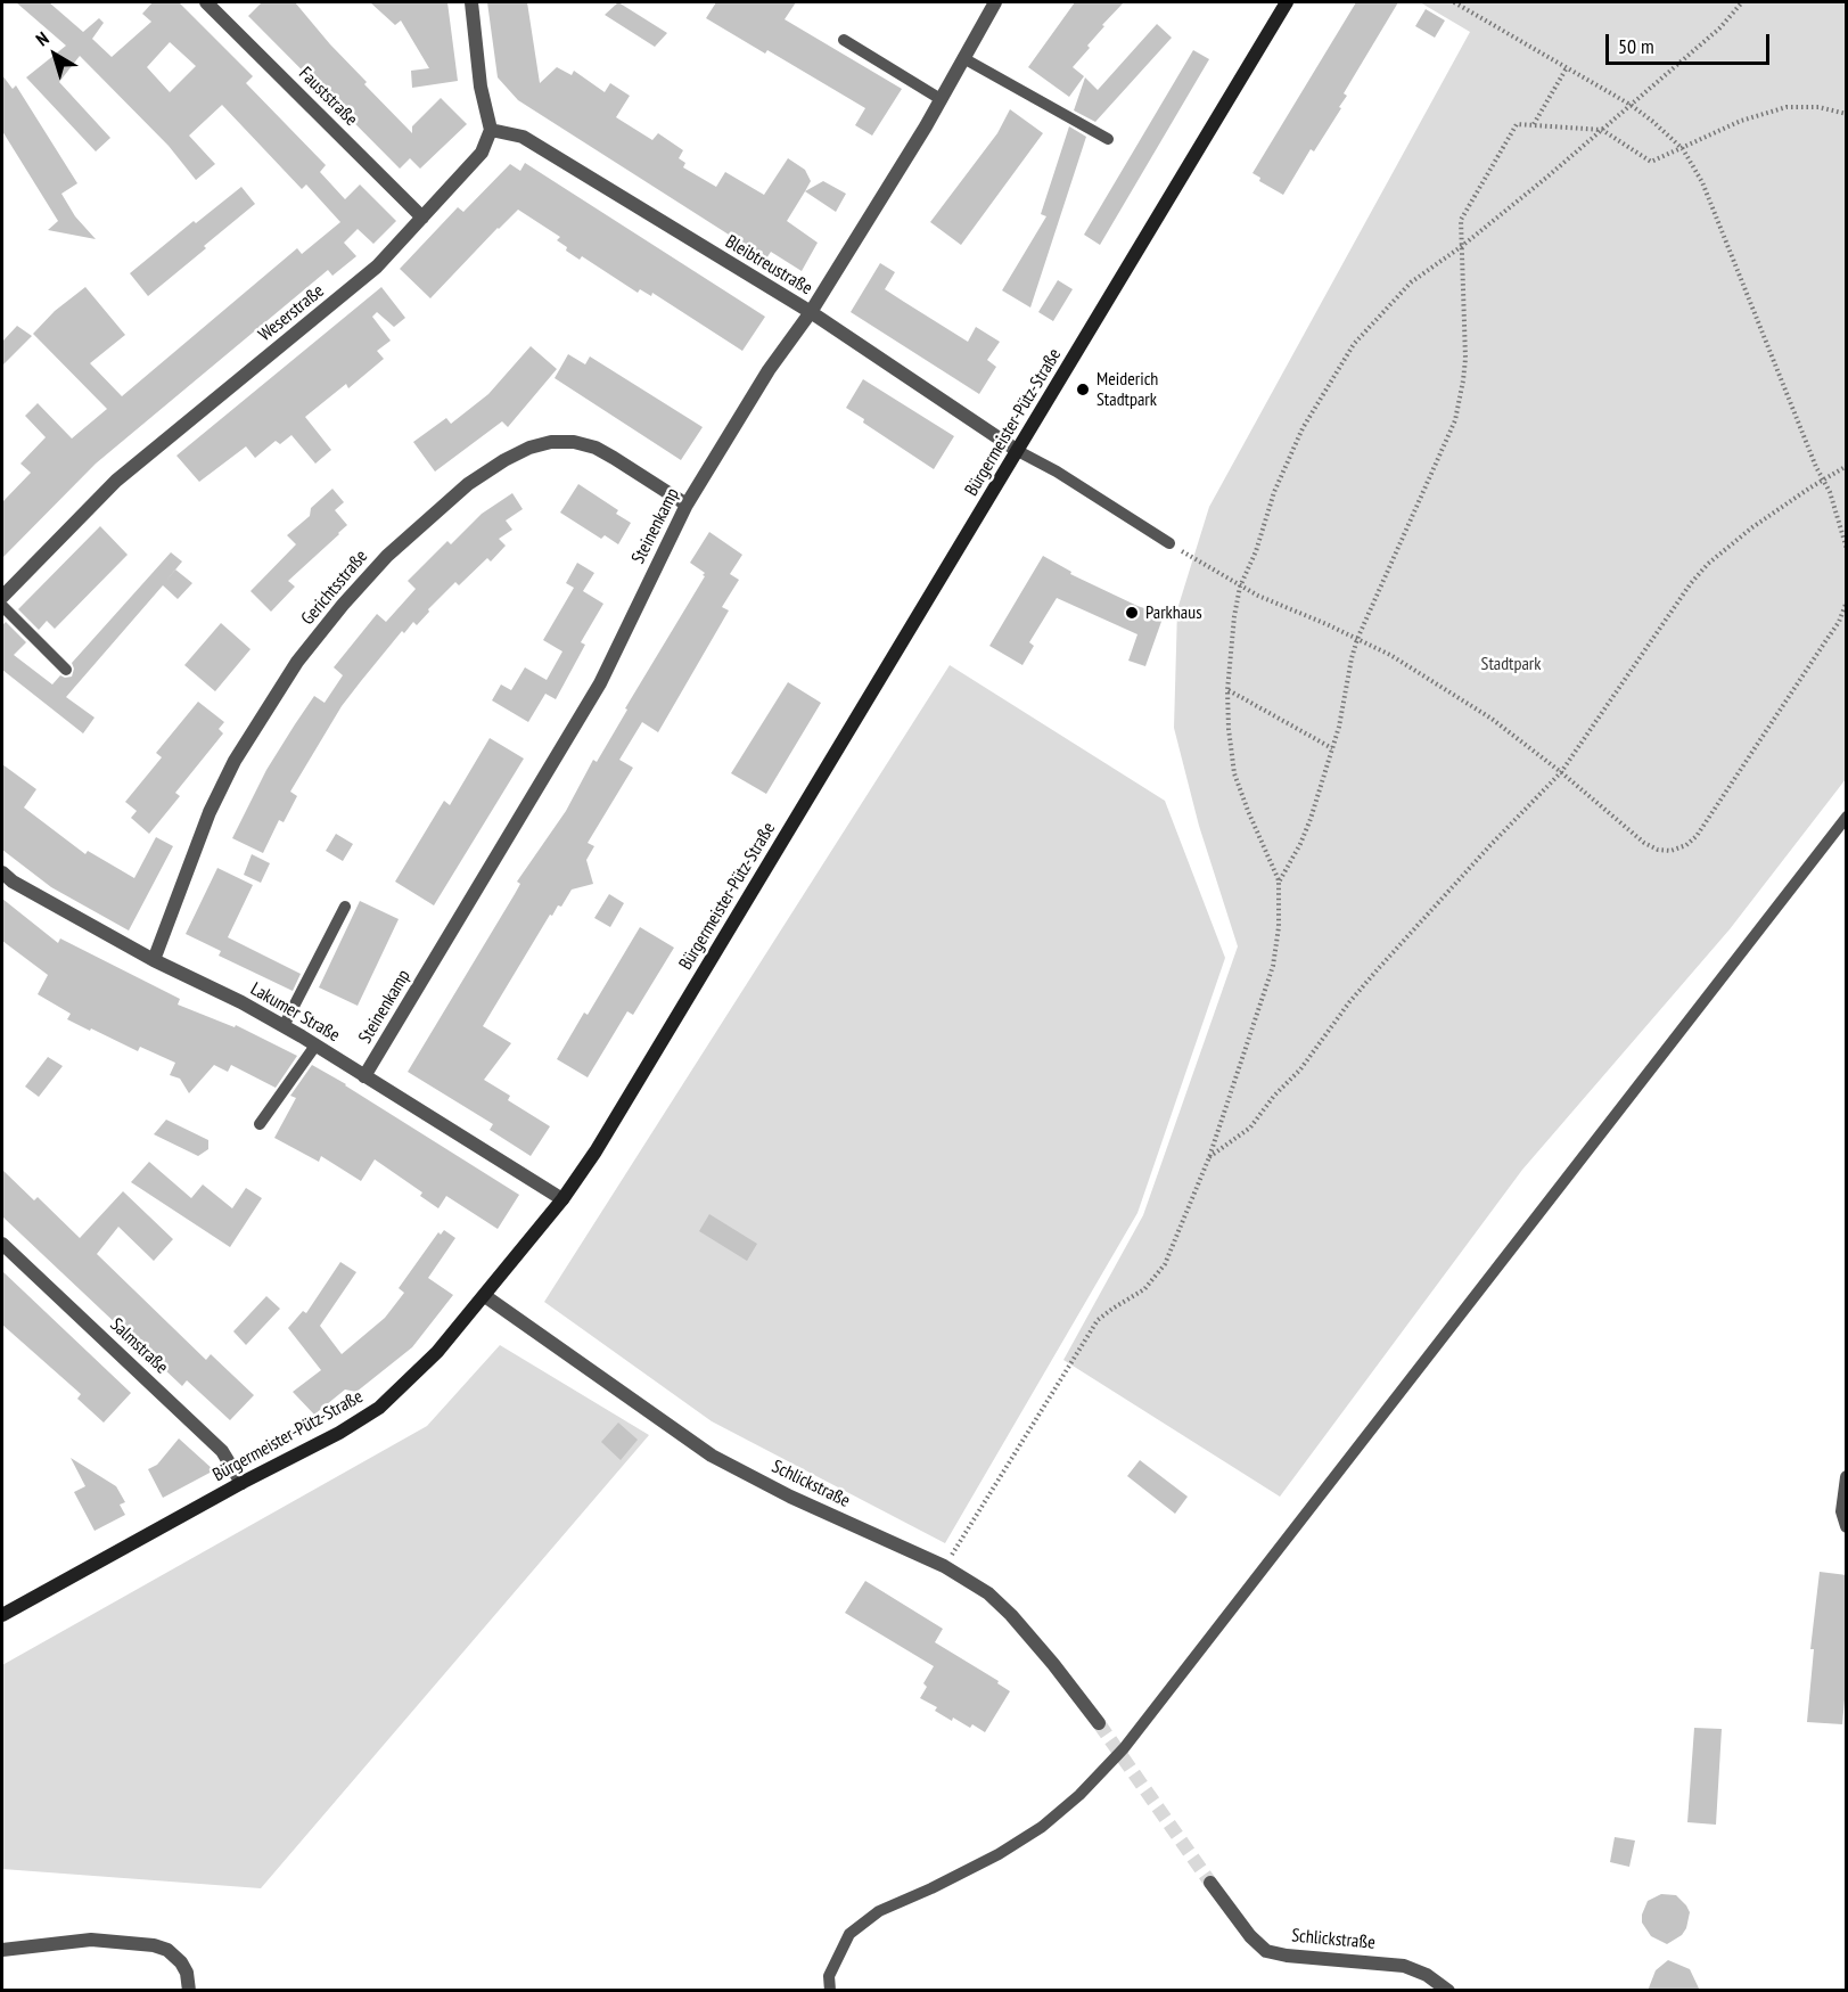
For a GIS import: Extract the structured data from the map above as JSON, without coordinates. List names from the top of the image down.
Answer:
{
  "streets": {
    "main road": ["Bürgermeister-Pütz-Straße"],
    "street": [
      "Fauststraße",
      "Bleibtreustraße",
      "Weserstraße",
      "Steinenkamp",
      "Gerichtsstraße",
      "Lakumer Straße",
      "Salmstraße",
      "Schlickstraße"
    ]
  },
  "crossings": [
    ["Fauststraße", "Weserstraße"],
    ["Bleibtreustraße", "Weserstraße"],
    ["Bleibtreustraße", "Bürgermeister-Pütz-Straße"],
    ["Bleibtreustraße", "Steinenkamp"],
    ["Bürgermeister-Pütz-Straße", "Lakumer Straße"],
    ["Bürgermeister-Pütz-Straße", "Salmstraße"],
    ["Bürgermeister-Pütz-Straße", "Schlickstraße"],
    ["Steinenkamp", "Gerichtsstraße"],
    ["Steinenkamp", "Lakumer Straße"],
    ["Gerichtsstraße", "Lakumer Straße"]
  ],
  "parks": ["Stadtpark"],
  "places": ["Meiderich Stadtpark", "Parkhaus"],
  "scale_bar": "50 m",
  "north": "top left"
}
